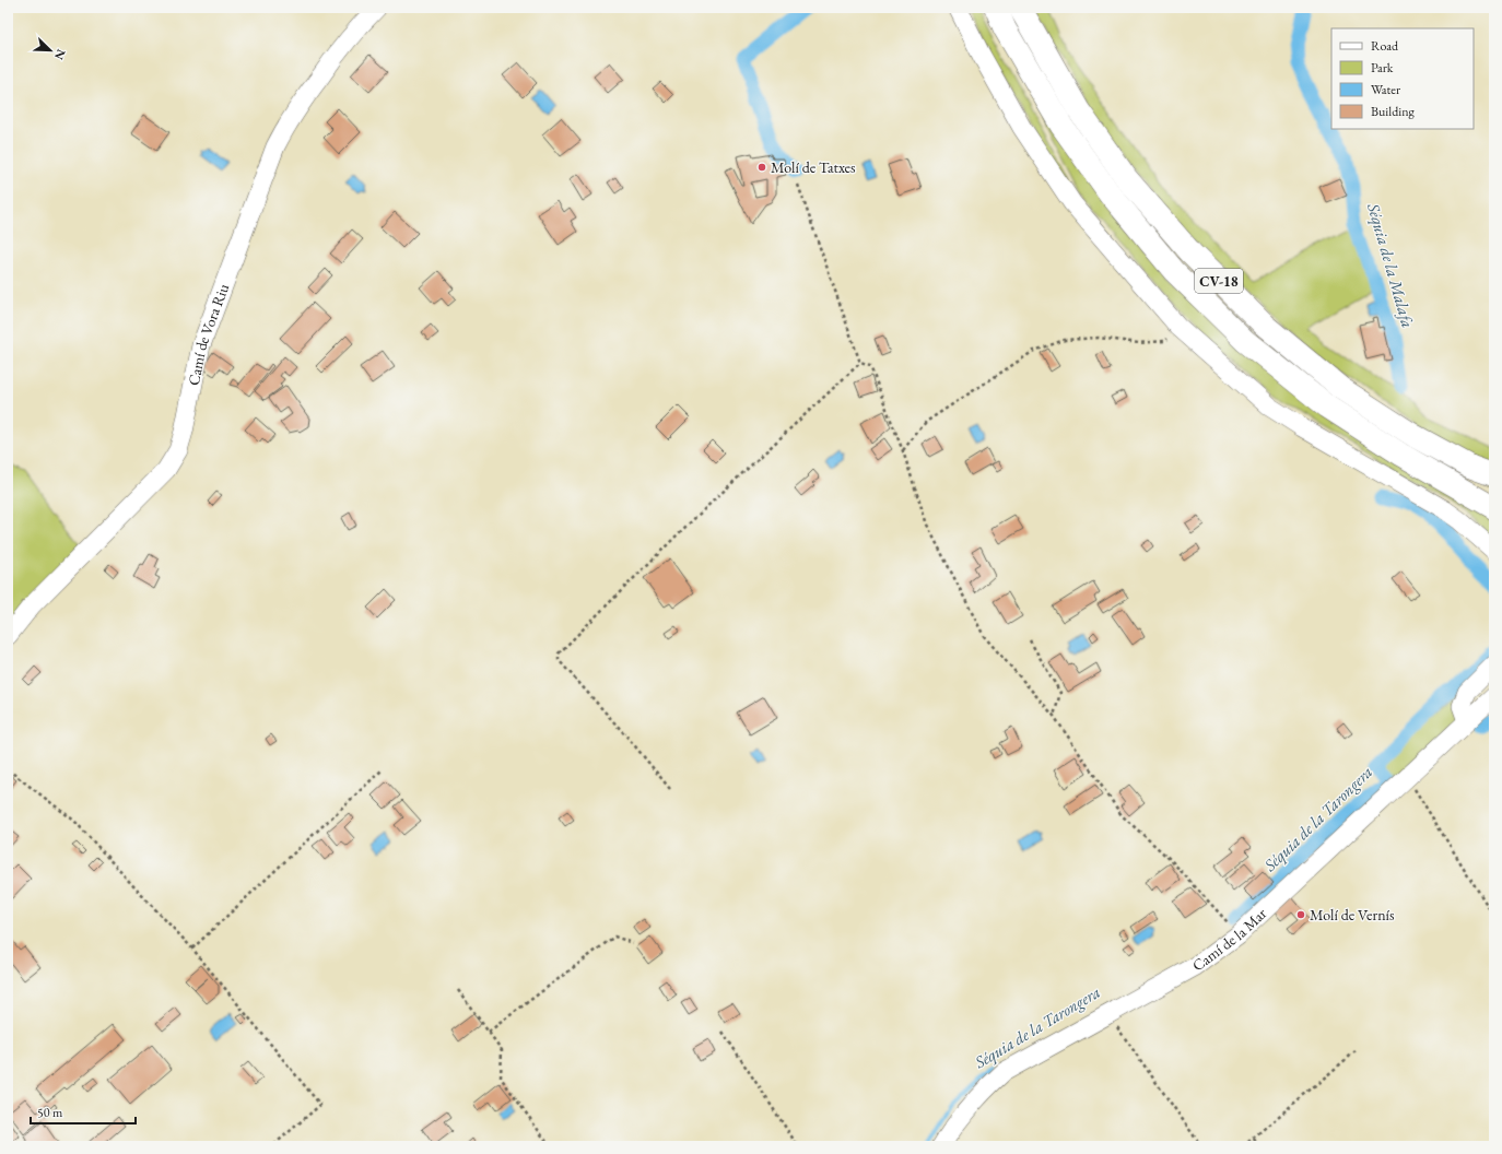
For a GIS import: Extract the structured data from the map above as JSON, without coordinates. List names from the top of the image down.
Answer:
{
  "streets": {
    "main road": ["CV-18"],
    "street": ["Camí de Vora Riu", "Camí de la Mar"]
  },
  "water": ["Séquia de la Malafa", "Séquia de la Tarongera"],
  "places": ["Molí de Tatxes", "Molí de Vernís"],
  "legend": [
    "Road",
    "Park",
    "Water",
    "Building"
  ],
  "scale_bar": "50 m",
  "north": "bottom right"
}
